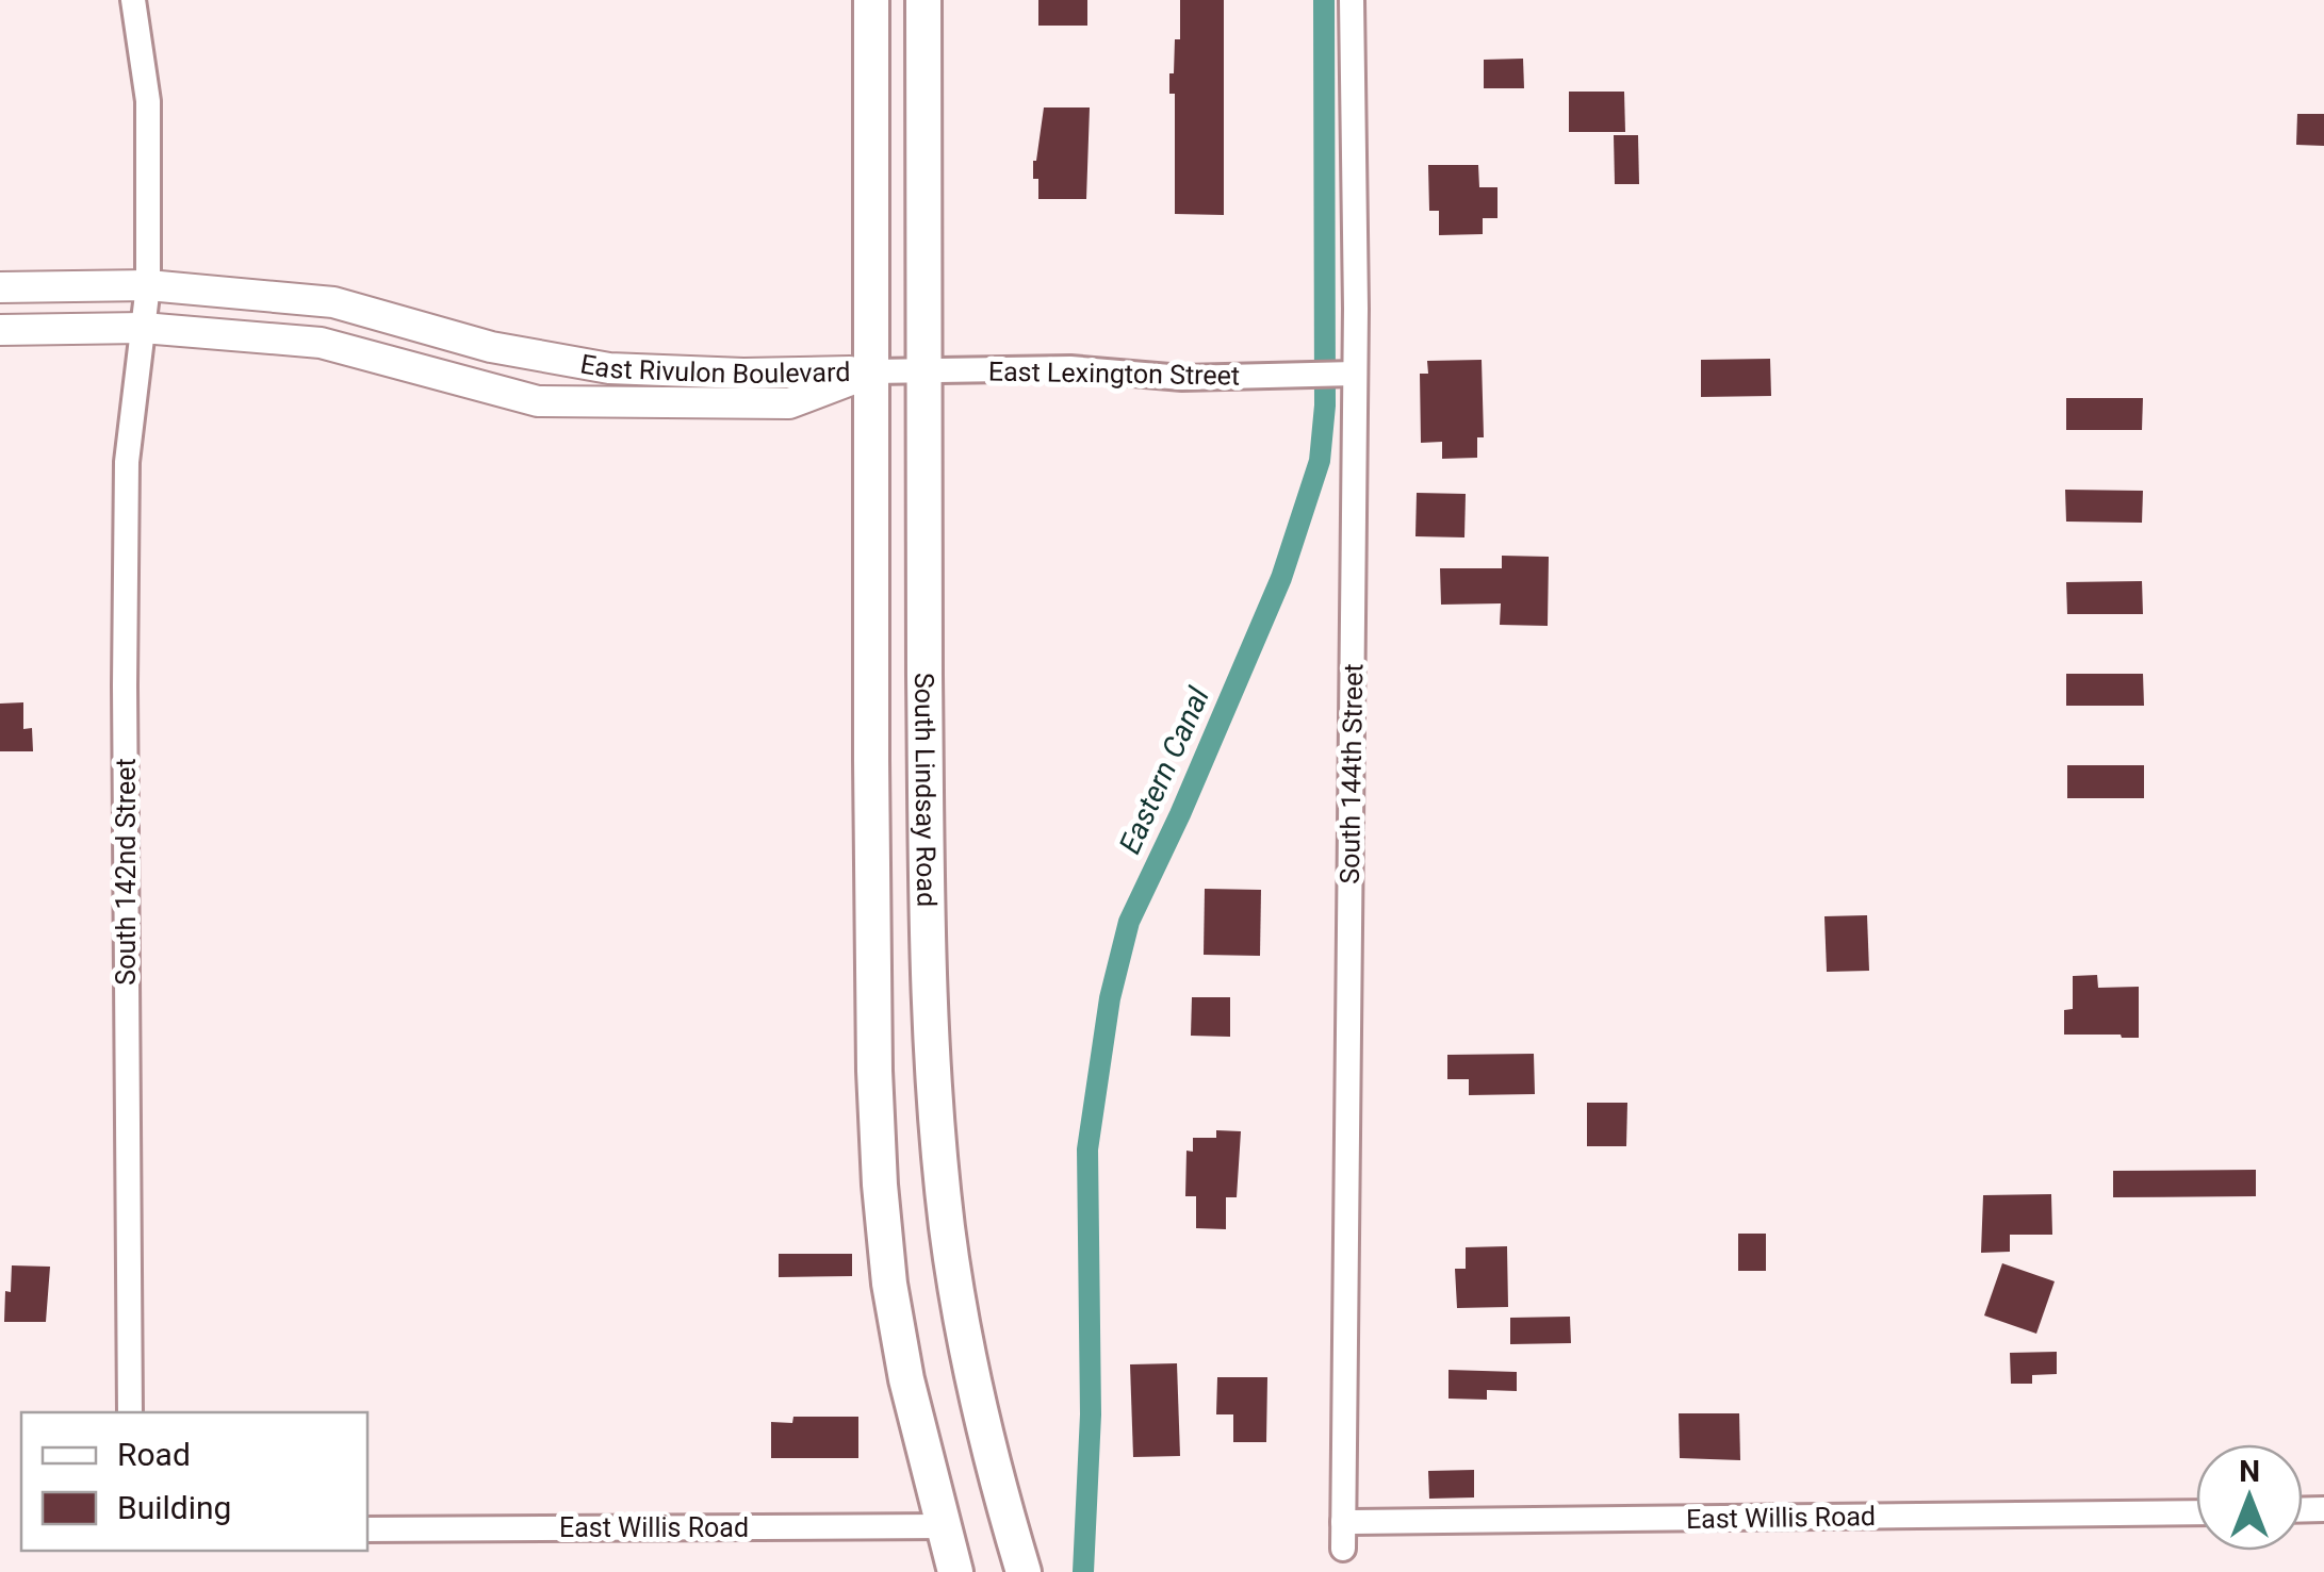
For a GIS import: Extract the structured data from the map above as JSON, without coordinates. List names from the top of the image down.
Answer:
{
  "streets": {
    "main road": ["South Lindsay Road"],
    "street": [
      "East Rivulon Boulevard",
      "East Lexington Street",
      "South 144th Street",
      "South 142nd Street",
      "East Willis Road"
    ]
  },
  "crossings": [
    ["East Rivulon Boulevard", "East Lexington Street"],
    ["East Rivulon Boulevard", "South Lindsay Road"],
    ["East Rivulon Boulevard", "South 142nd Street"],
    ["East Lexington Street", "South 144th Street"],
    ["East Lexington Street", "South Lindsay Road"],
    ["South 144th Street", "East Willis Road"],
    ["South Lindsay Road", "East Willis Road"]
  ],
  "water": ["Eastern Canal"],
  "legend": ["Road", "Building"],
  "north": "top"
}
